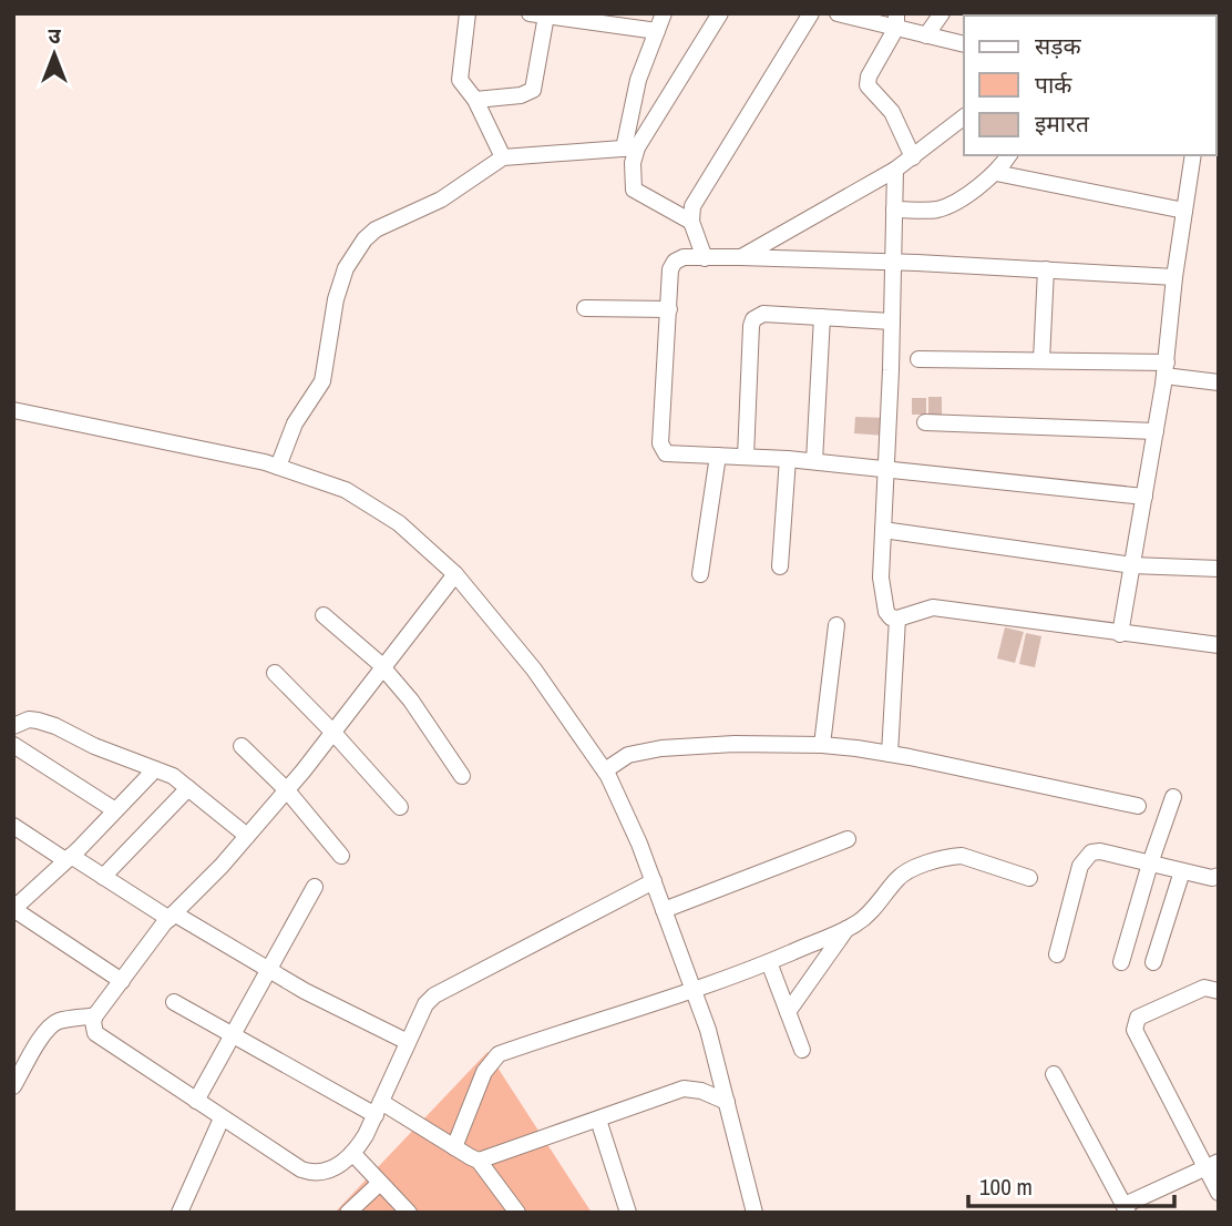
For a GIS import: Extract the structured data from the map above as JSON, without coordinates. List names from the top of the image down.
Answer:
{
  "legend": ["सड़क", "पार्क", "इमारत"],
  "scale_bar": "100 m",
  "north": "top"
}
